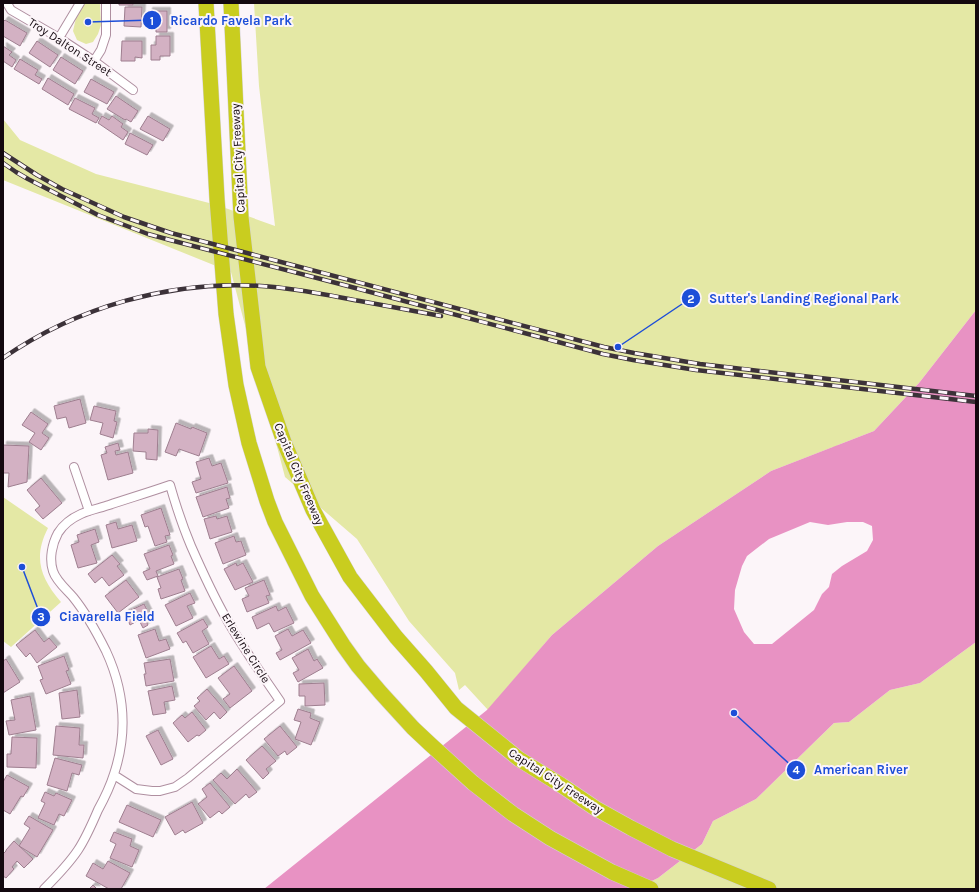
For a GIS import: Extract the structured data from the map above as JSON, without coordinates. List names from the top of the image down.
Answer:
{
  "streets": {
    "highway": ["Capital City Freeway"],
    "street": ["Troy Dalton Street", "Erlewine Circle"]
  },
  "places": [
    "Ricardo Favela Park",
    "Sutter's Landing Regional Park",
    "Ciavarella Field",
    "American River"
  ]
}
